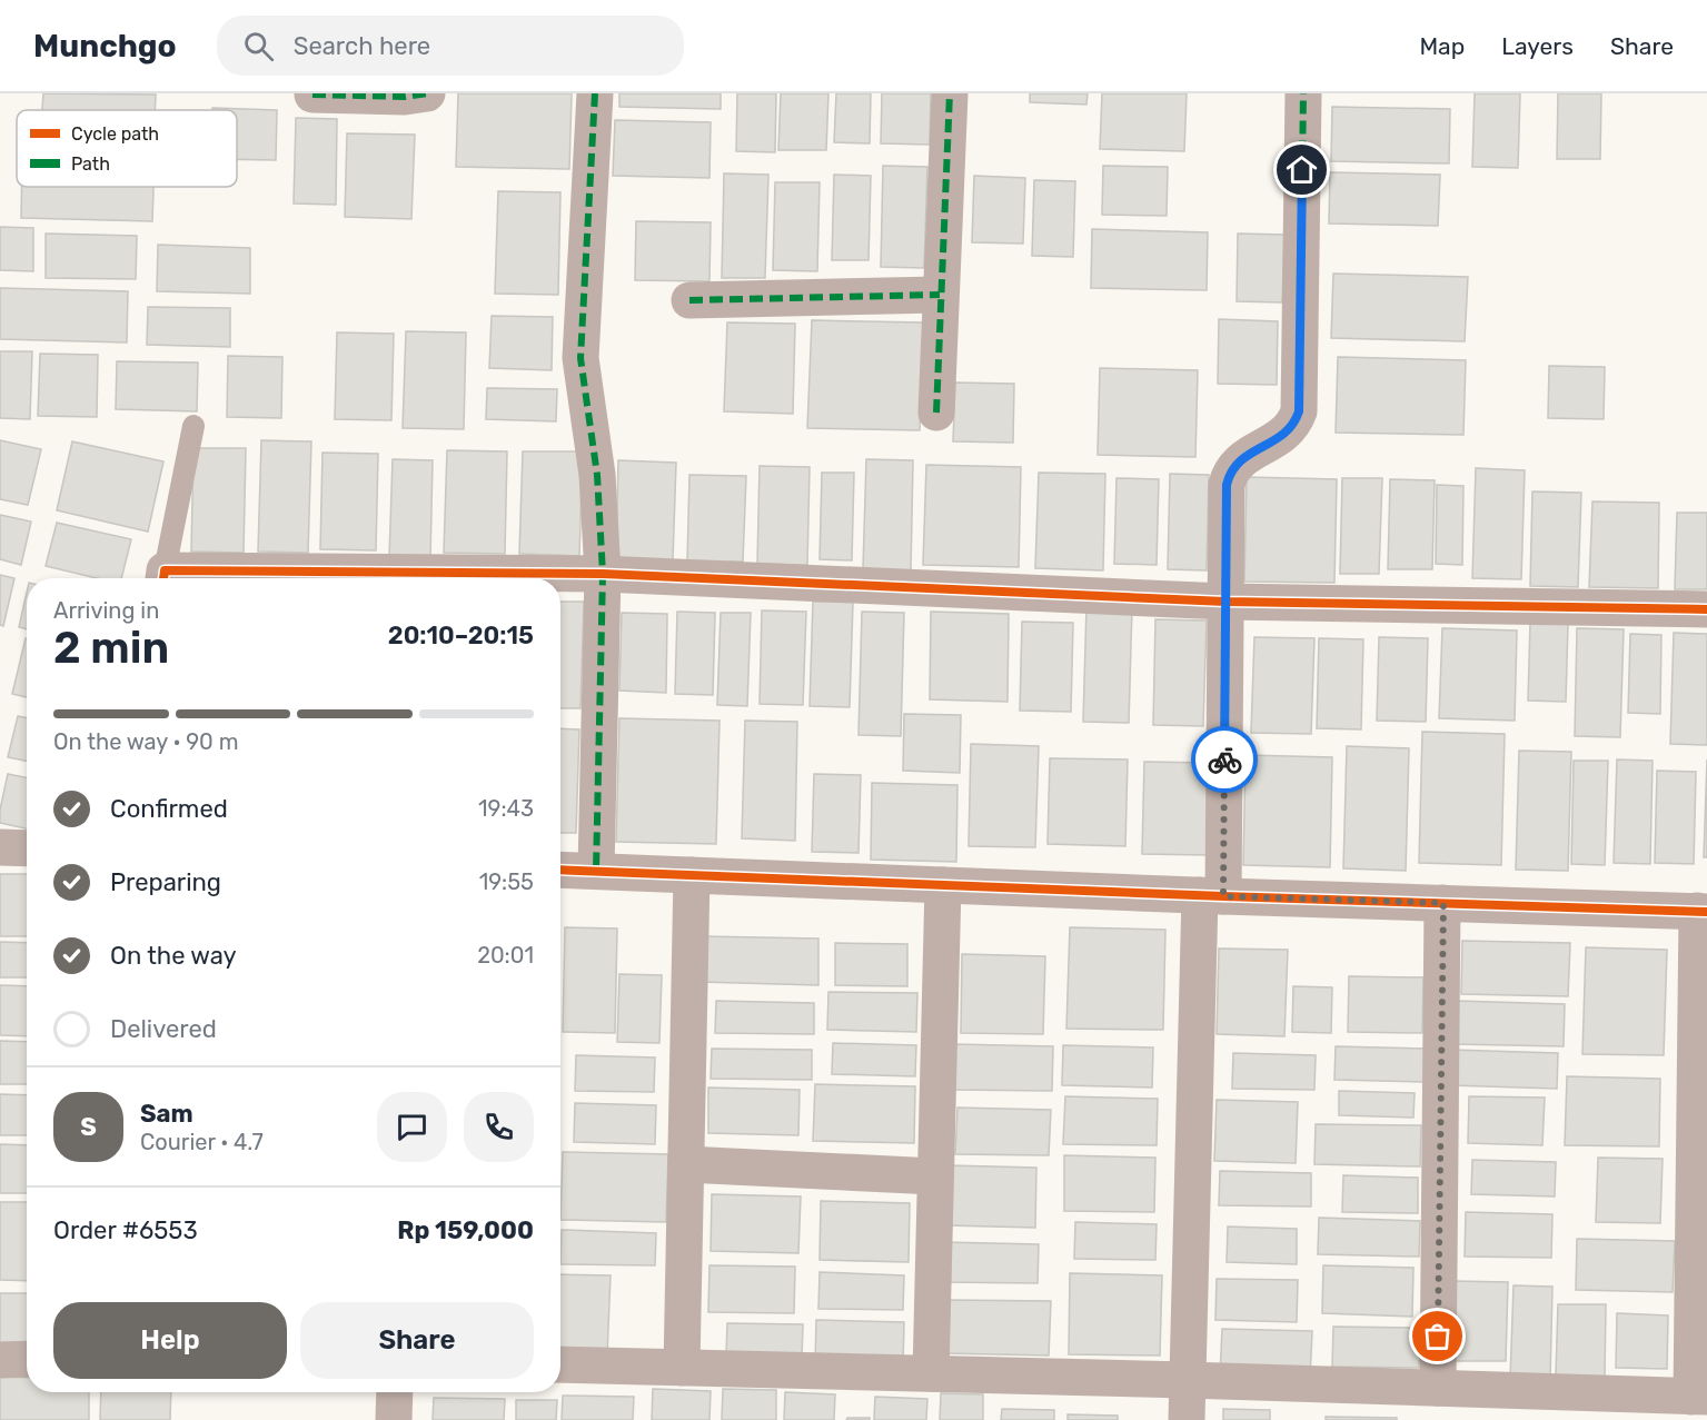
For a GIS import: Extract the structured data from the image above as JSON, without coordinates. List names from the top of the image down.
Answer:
{
  "legend": ["Cycle path", "Path"],
  "page": {
    "header": "Munchgo",
    "search": "Search here",
    "nav": ["Map", "Layers", "Share"],
    "heading": ["2 min", "Arriving in", "20:10–20:15"],
    "panel": [
      "Sam",
      "Courier · 4.7",
      "Order #6553",
      "Rp 159,000"
    ],
    "bar": "On the way · 90 m",
    "list": [
      ["Confirmed", "19:43"],
      ["Preparing", "19:55"],
      ["On the way", "20:01"],
      "Delivered"
    ],
    "round": "S",
    "buttons": ["Help", "Share"]
  }
}
